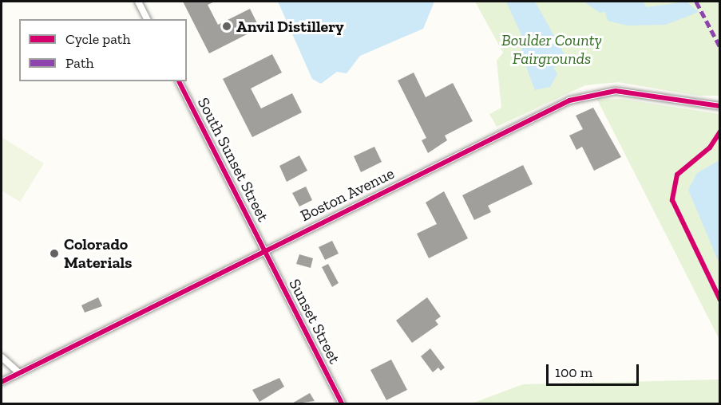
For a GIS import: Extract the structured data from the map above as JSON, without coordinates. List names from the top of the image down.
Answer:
{
  "streets": {
    "street": ["South Sunset Street", "Boston Avenue", "Sunset Street"]
  },
  "crossings": [
    ["South Sunset Street", "Boston Avenue"],
    ["South Sunset Street", "Sunset Street"],
    ["Boston Avenue", "Sunset Street"]
  ],
  "parks": ["Boulder County Fairgrounds"],
  "places": ["Anvil Distillery", "Colorado Materials"],
  "legend": ["Cycle path", "Path"],
  "scale_bar": "100 m"
}
